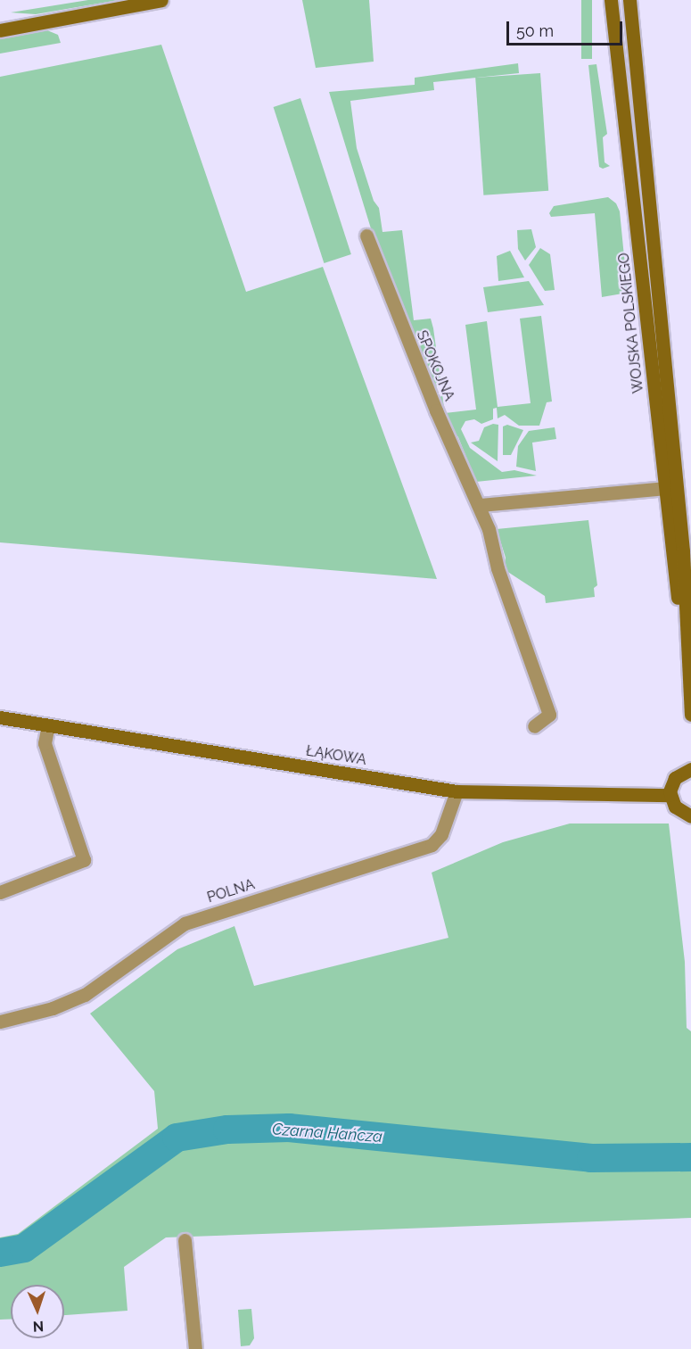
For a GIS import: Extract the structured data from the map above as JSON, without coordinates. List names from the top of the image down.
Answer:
{
  "streets": {
    "street": [
      "WOJSKA POLSKIEGO",
      "SPOKOJNA",
      "ŁĄKOWA",
      "POLNA"
    ]
  },
  "crossings": [
    ["ŁĄKOWA", "POLNA"]
  ],
  "water": ["Czarna Hańcza"],
  "scale_bar": "50 m",
  "north": "bottom"
}
